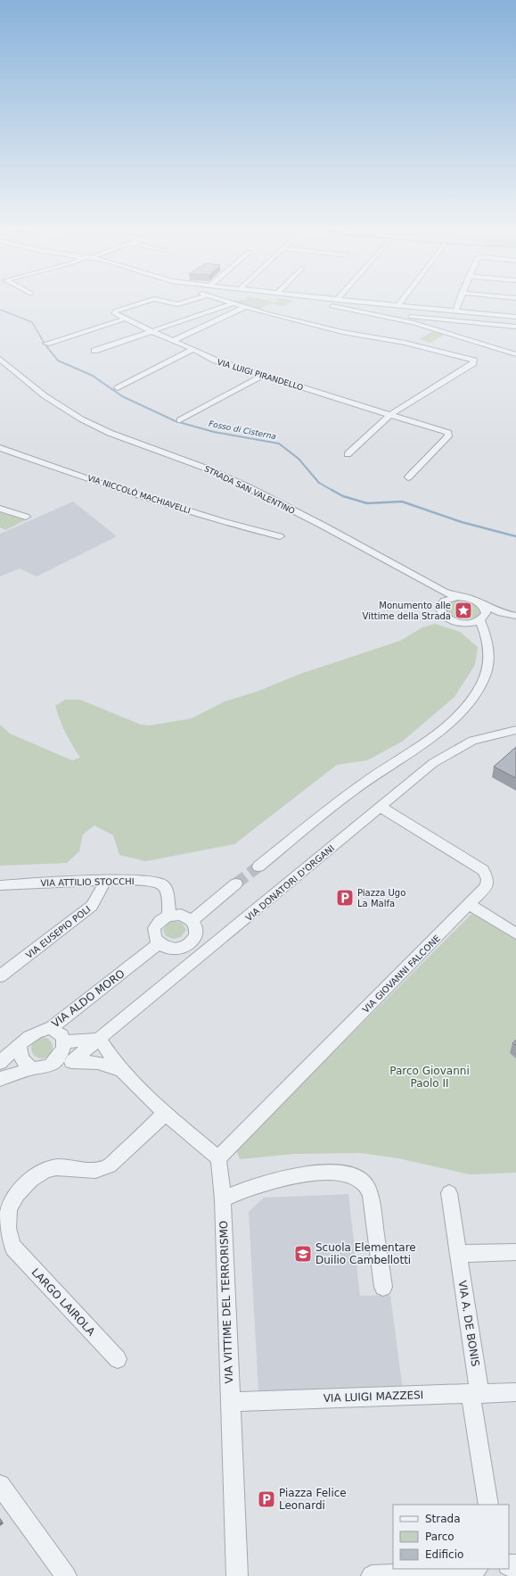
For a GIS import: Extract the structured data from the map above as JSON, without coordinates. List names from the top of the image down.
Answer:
{
  "streets": {
    "street": [
      "VIA LUIGI PIRANDELLO",
      "STRADA SAN VALENTINO",
      "VIA NICCOLÒ MACHIAVELLI",
      "VIA ATTILIO STOCCHI",
      "VIA DONATORI D'ORGANI",
      "VIA EUSEPIO POLI",
      "VIA GIOVANNI FALCONE",
      "VIA ALDO MORO",
      "LARGO LAIROLA",
      "VIA VITTIME DEL TERRORISMO",
      "VIA A. DE BONIS",
      "VIA LUIGI MAZZESI"
    ]
  },
  "crossings": [
    ["VIA ATTILIO STOCCHI", "VIA EUSEPIO POLI"],
    ["VIA ATTILIO STOCCHI", "VIA ALDO MORO"],
    ["VIA DONATORI D'ORGANI", "VIA GIOVANNI FALCONE"],
    ["VIA GIOVANNI FALCONE", "VIA VITTIME DEL TERRORISMO"],
    ["VIA VITTIME DEL TERRORISMO", "VIA LUIGI MAZZESI"],
    ["VIA A. DE BONIS", "VIA LUIGI MAZZESI"]
  ],
  "water": ["Fosso di Cisterna"],
  "parks": ["Parco Giovanni Paolo II"],
  "places": {
    "place": ["Monumento alle Vittime della Strada"],
    "parking": ["Piazza Ugo La Malfa", "Piazza Felice Leonardi"],
    "school or university": ["Scuola Elementare Duilio Cambellotti"]
  },
  "legend": ["Strada", "Parco", "Edificio"]
}
